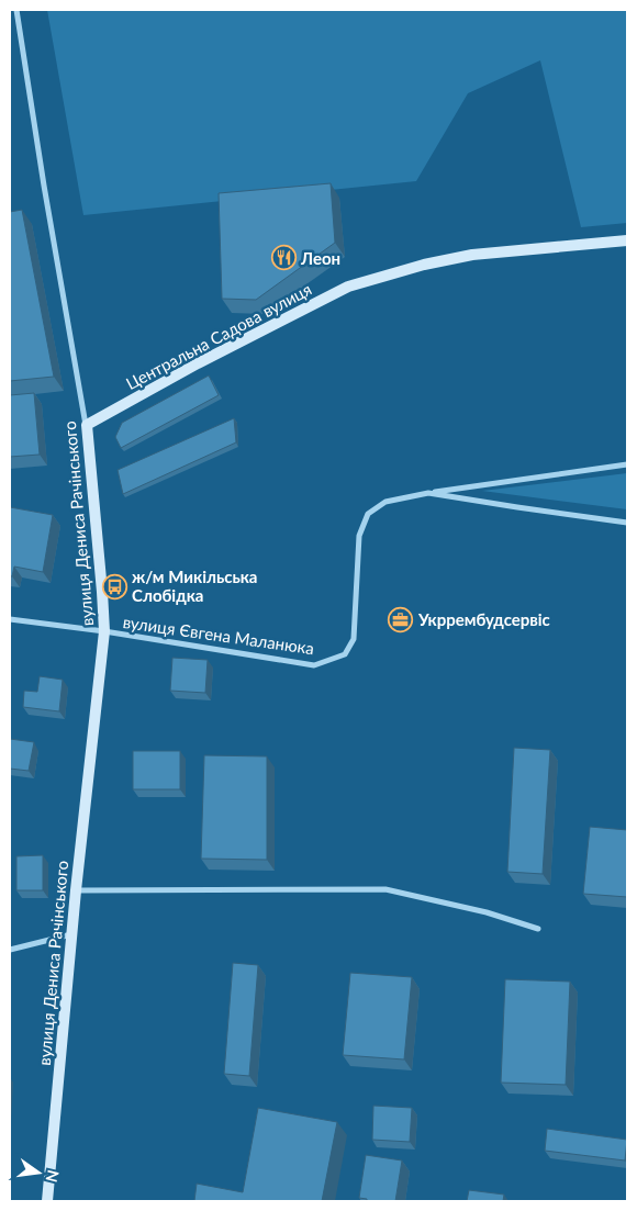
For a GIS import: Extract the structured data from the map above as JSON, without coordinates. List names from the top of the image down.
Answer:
{
  "streets": {
    "main road": ["Центральна Садова вулиця", "вулиця Дениса Рачінського"],
    "street": ["вулиця Євгена Маланюка"]
  },
  "crossings": [
    ["Центральна Садова вулиця", "вулиця Дениса Рачінського"],
    ["вулиця Дениса Рачінського", "вулиця Євгена Маланюка"]
  ],
  "places": {
    "restaurant": ["Леон"],
    "bus stop": ["ж/м Микільська Слобідка"],
    "office": ["Укррембудсервіс"]
  },
  "north": "right"
}
